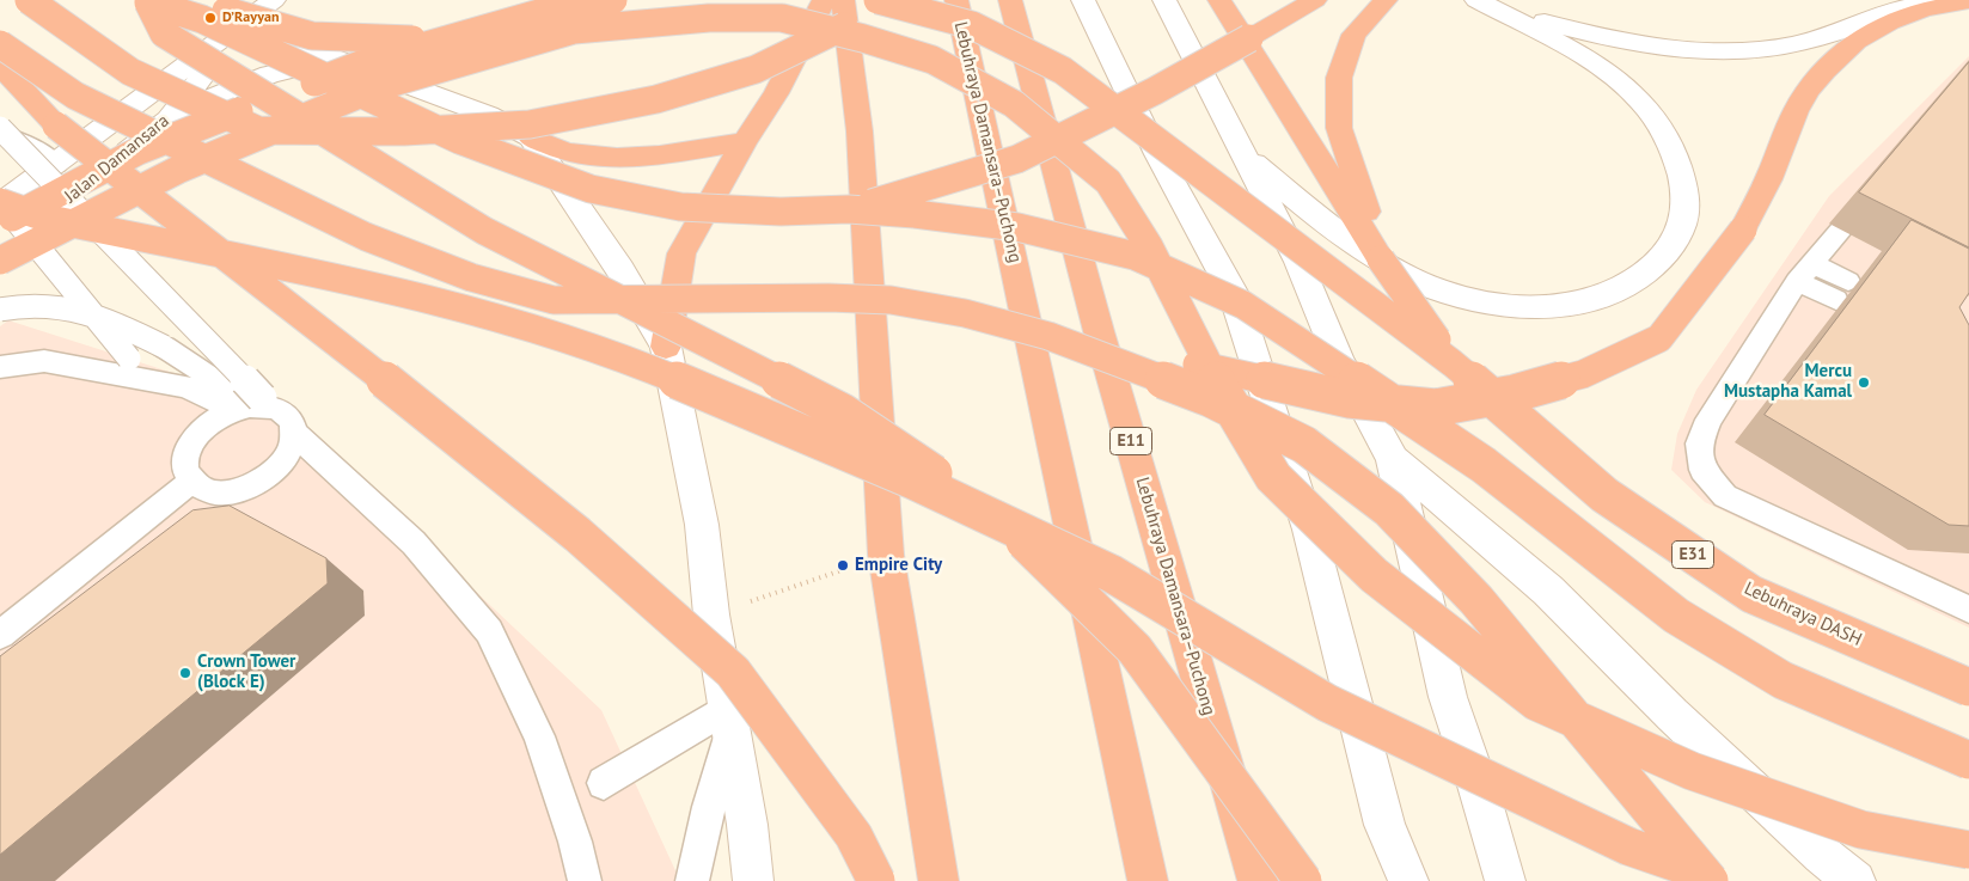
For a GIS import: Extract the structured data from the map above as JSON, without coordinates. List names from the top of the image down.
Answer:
{
  "streets": {
    "highway": [
      "Lebuhraya Damansara–Puchong",
      "E11",
      "E31",
      "Lebuhraya DASH"
    ],
    "main road": ["Jalan Damansara"]
  },
  "places": [
    "D’Rayyan",
    "Mercu Mustapha Kamal",
    "Empire City",
    "Crown Tower (Block E)"
  ]
}
